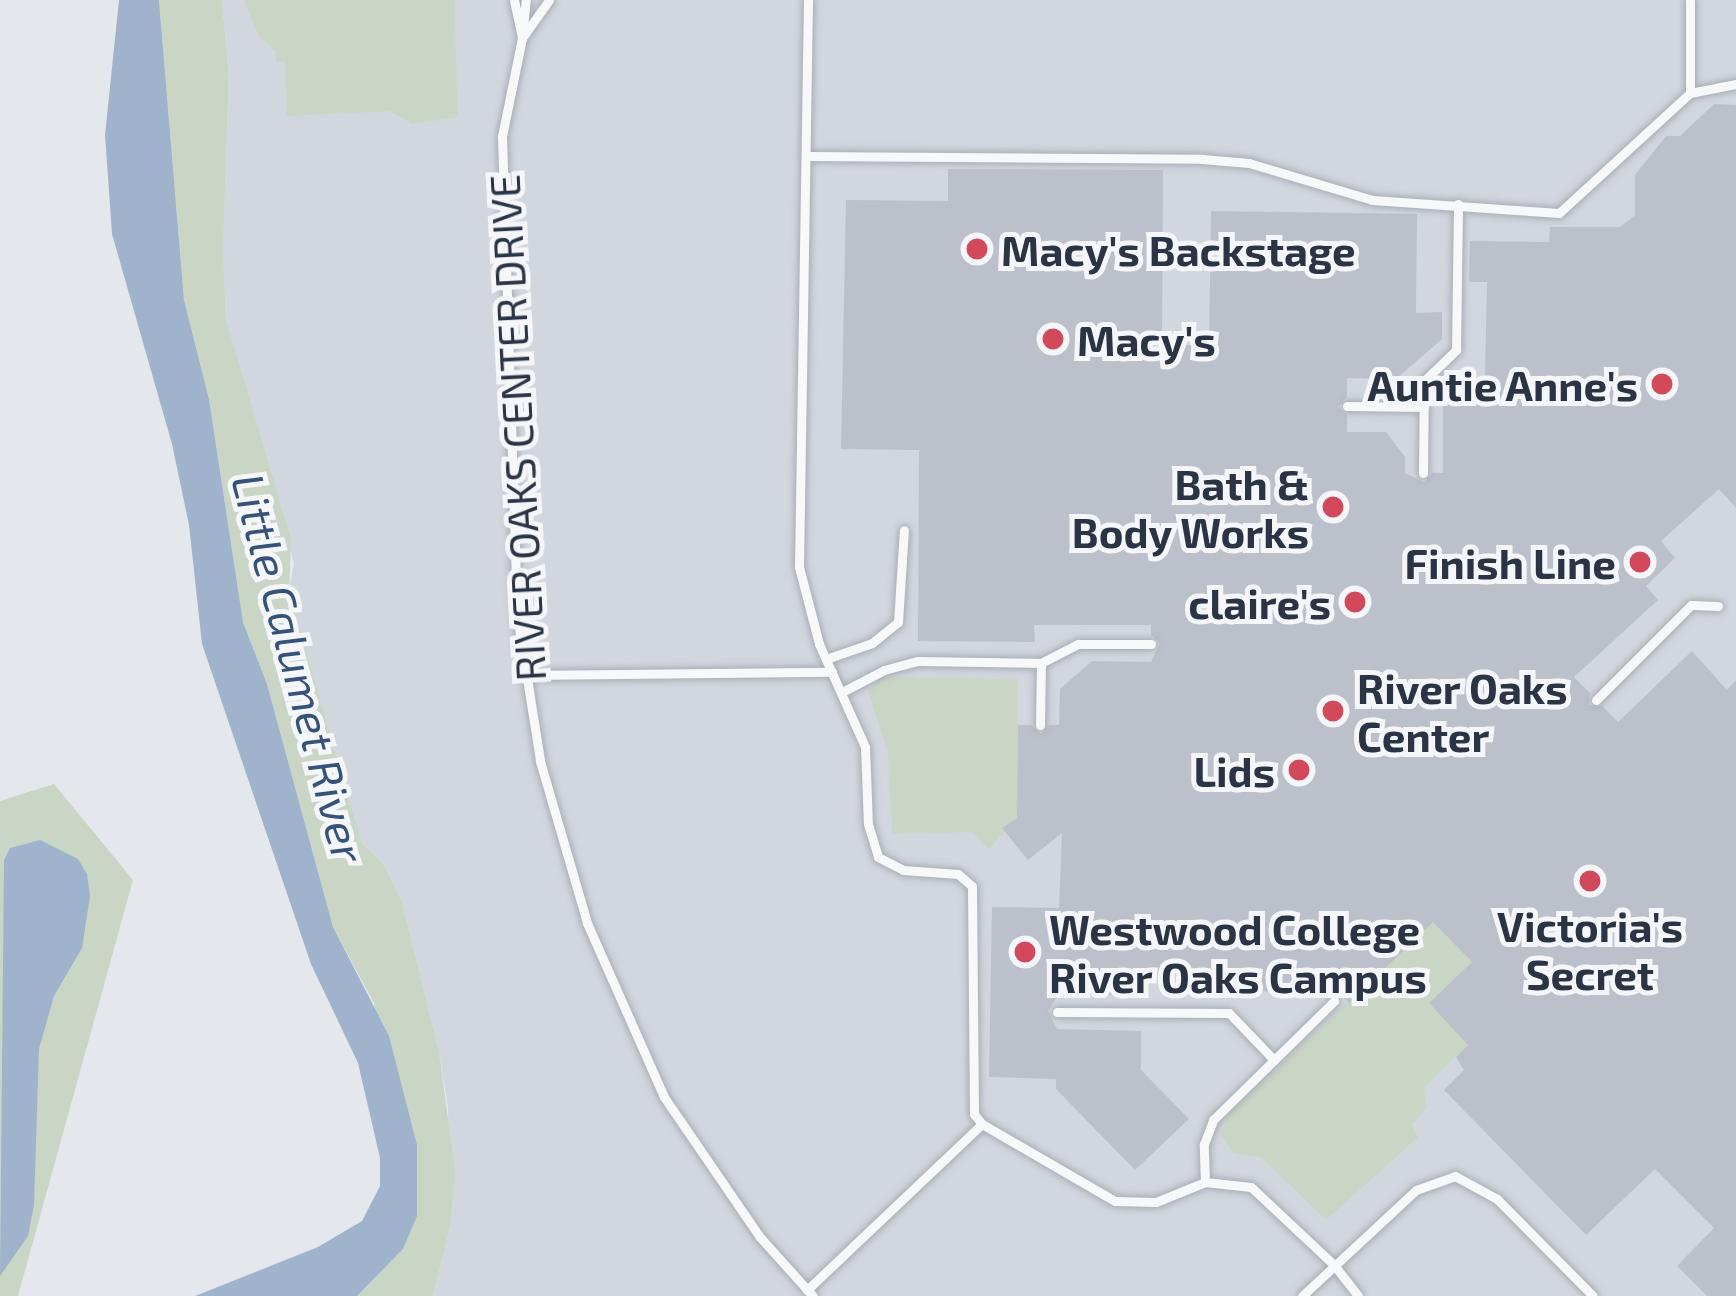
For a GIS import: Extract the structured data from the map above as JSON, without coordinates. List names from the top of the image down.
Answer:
{
  "streets": {
    "lane": ["RIVER OAKS CENTER DRIVE"]
  },
  "water": ["Little Calumet River"],
  "places": [
    "Macy's Backstage",
    "Macy's",
    "Auntie Anne's",
    "Bath & Body Works",
    "Finish Line",
    "claire's",
    "River Oaks Center",
    "Lids",
    "Victoria's Secret",
    "Westwood College River Oaks Campus"
  ]
}
